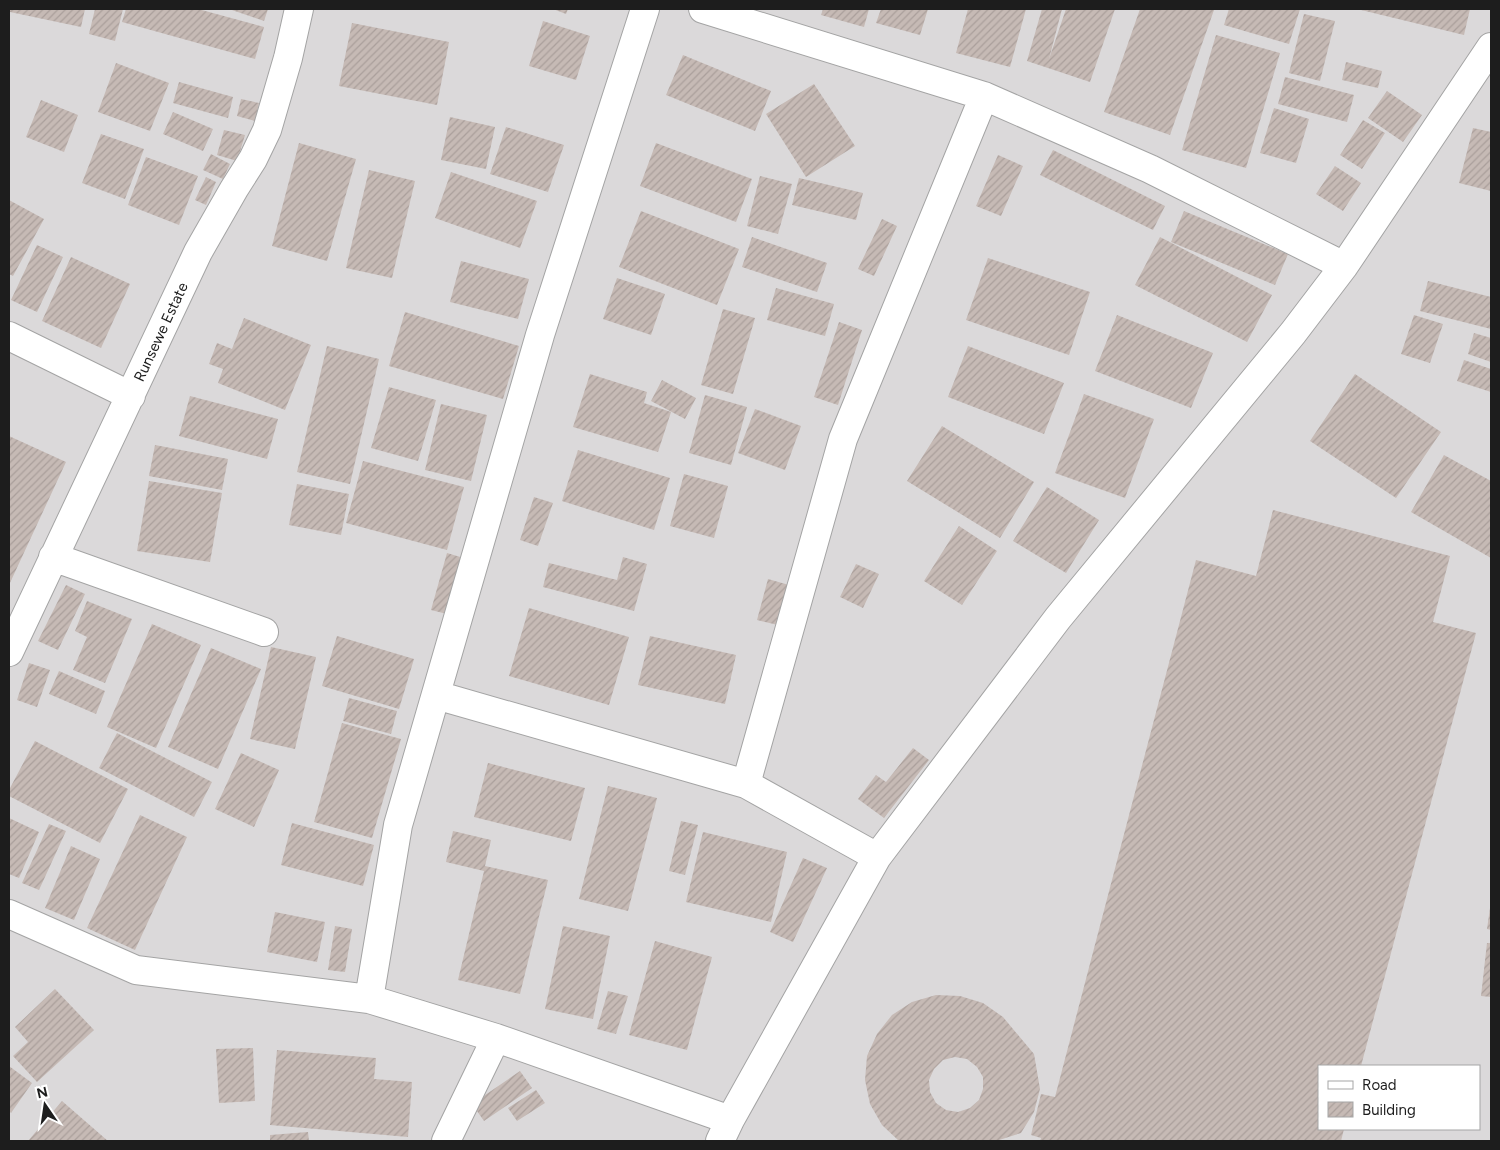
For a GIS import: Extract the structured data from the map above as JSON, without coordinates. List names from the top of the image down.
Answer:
{
  "streets": {
    "street": ["Runsewe Estate"]
  },
  "legend": ["Road", "Building"],
  "north": "top"
}
